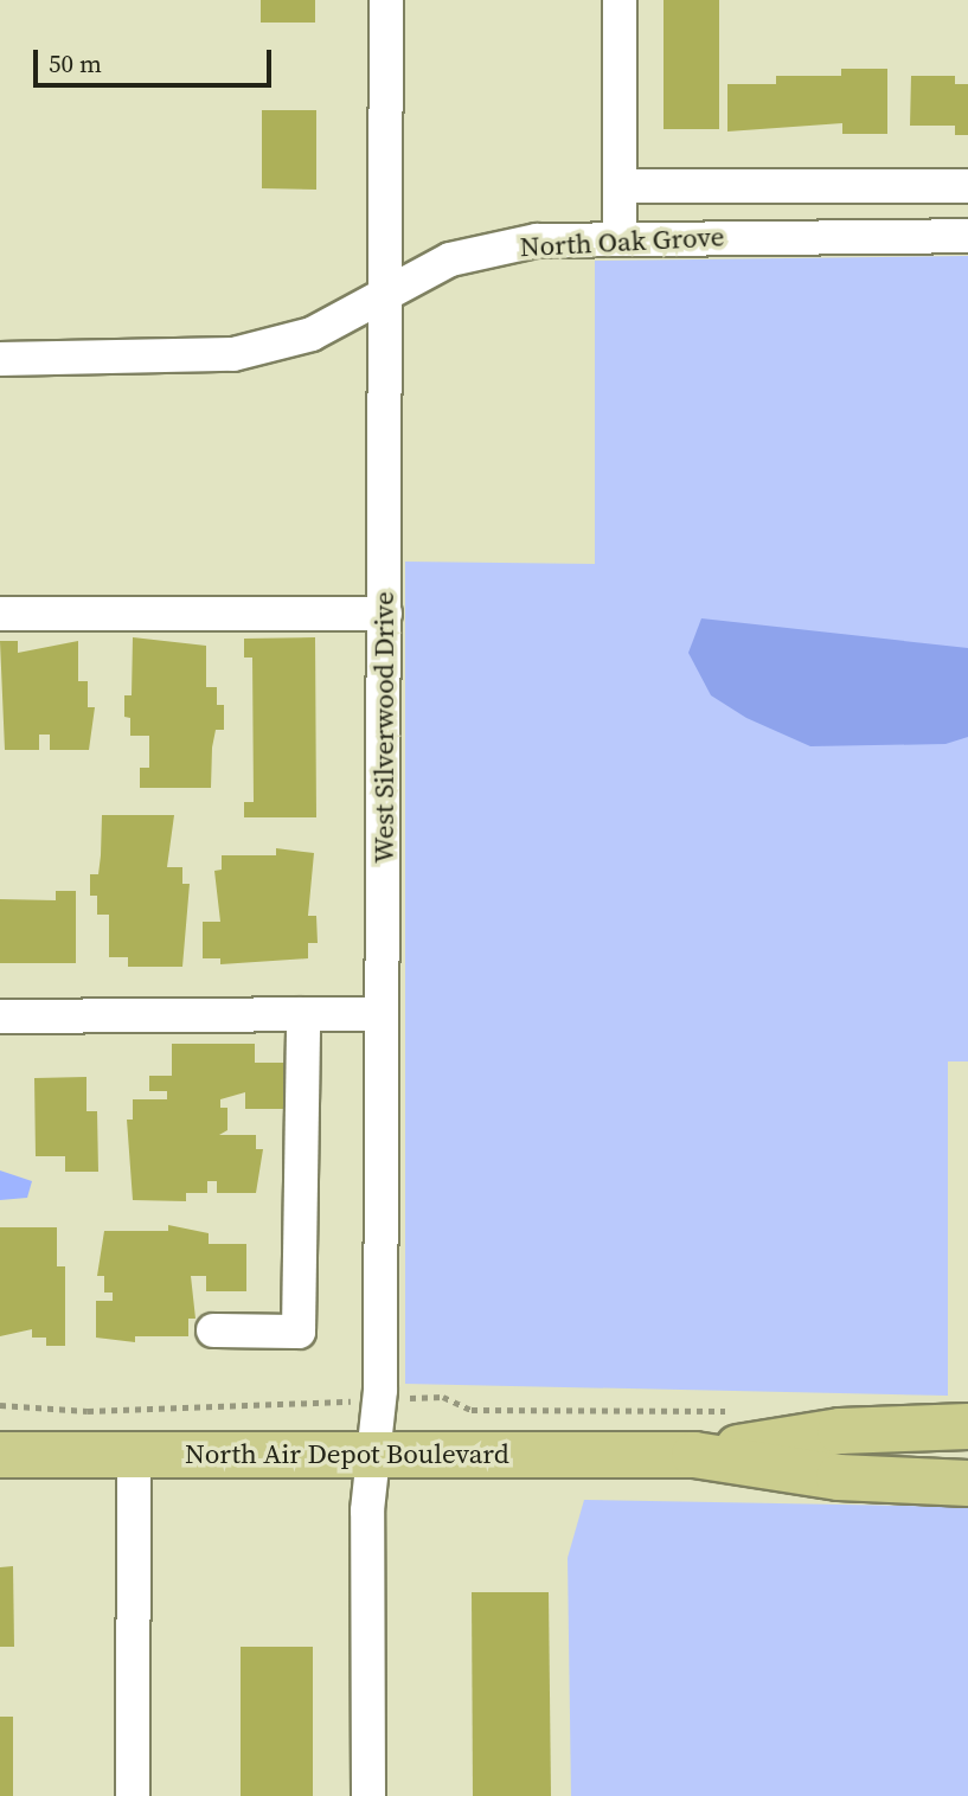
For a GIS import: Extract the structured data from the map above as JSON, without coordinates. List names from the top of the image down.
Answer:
{
  "streets": {
    "main road": ["North Air Depot Boulevard"],
    "street": ["North Oak Grove", "West Silverwood Drive"]
  },
  "crossings": [
    ["North Oak Grove", "West Silverwood Drive"],
    ["West Silverwood Drive", "North Air Depot Boulevard"]
  ],
  "scale_bar": "50 m"
}
